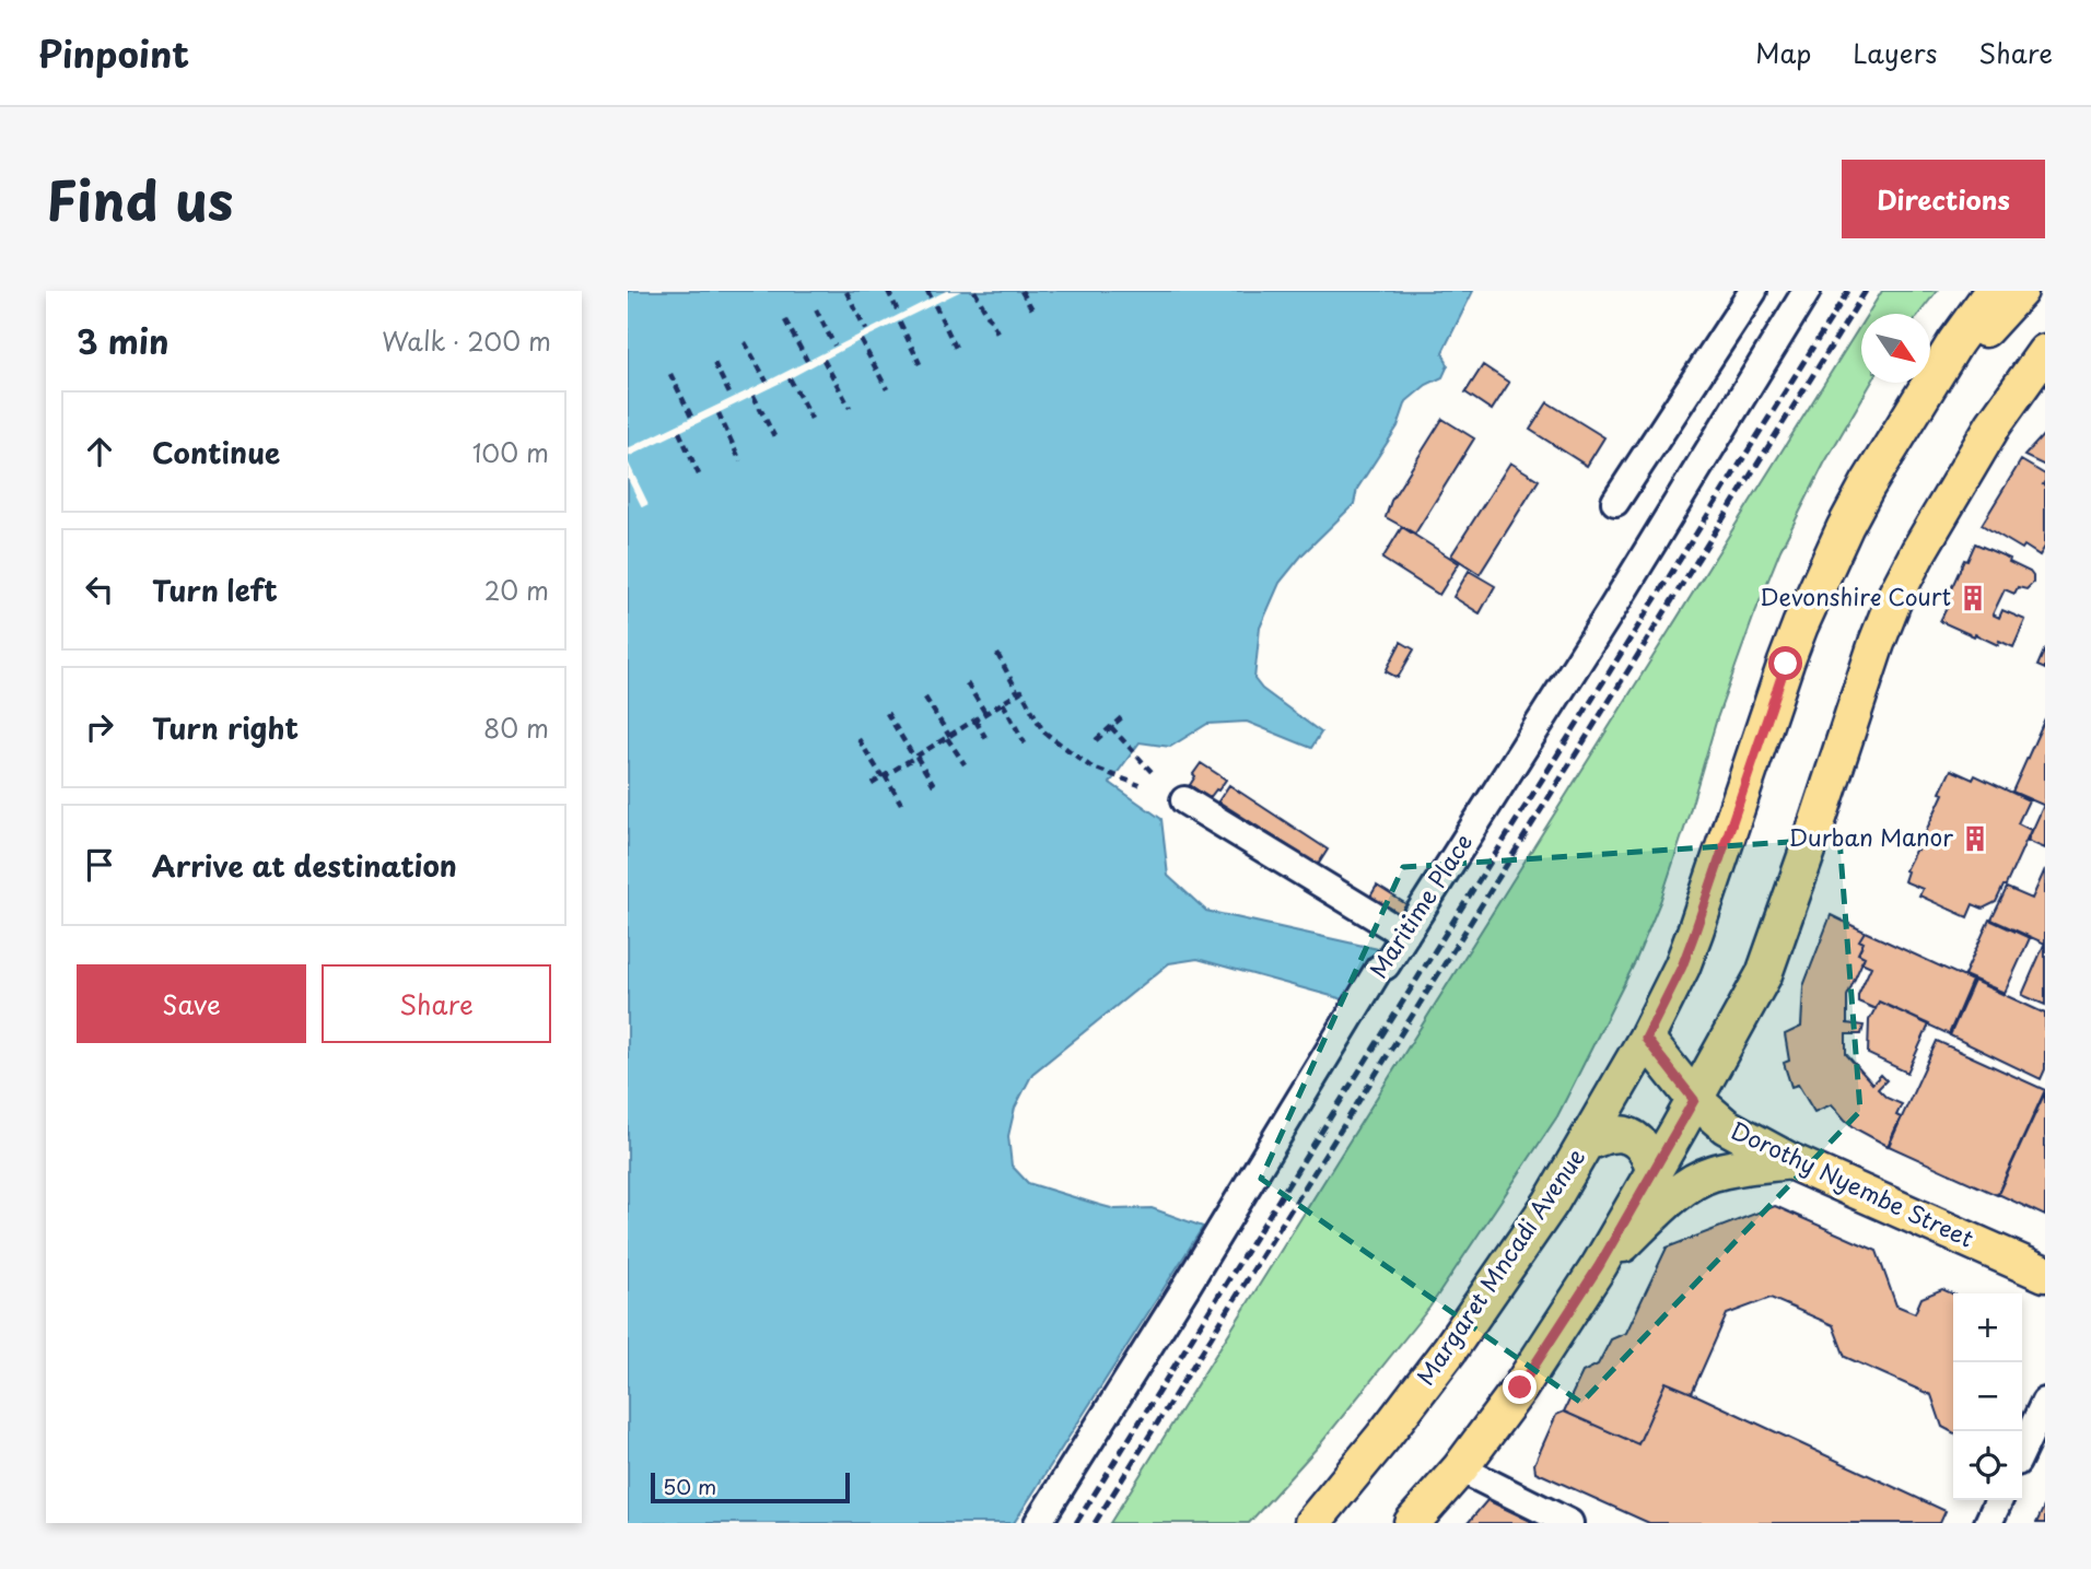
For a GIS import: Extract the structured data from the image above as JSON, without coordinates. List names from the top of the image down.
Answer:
{
  "streets": {
    "main road": ["Dorothy Nyembe Street", "Margaret Mncadi Avenue"],
    "street": ["Maritime Place"]
  },
  "crossings": [
    ["Dorothy Nyembe Street", "Margaret Mncadi Avenue"]
  ],
  "places": {
    "building": ["Devonshire Court", "Durban Manor"]
  },
  "scale_bar": "50 m",
  "north": "bottom right",
  "page": {
    "header": "Pinpoint",
    "nav": ["Map", "Layers", "Share"],
    "title": "Find us",
    "buttons": [
      "Directions",
      ["Save", "Share"]
    ],
    "heading": ["3 min", "Walk · 200 m"],
    "list": [
      ["Continue", "100 m"],
      ["Turn left", "20 m"],
      ["Turn right", "80 m"],
      "Arrive at destination"
    ],
    "map_buttons": ["+", "−"],
    "scale": "50 m"
  }
}
